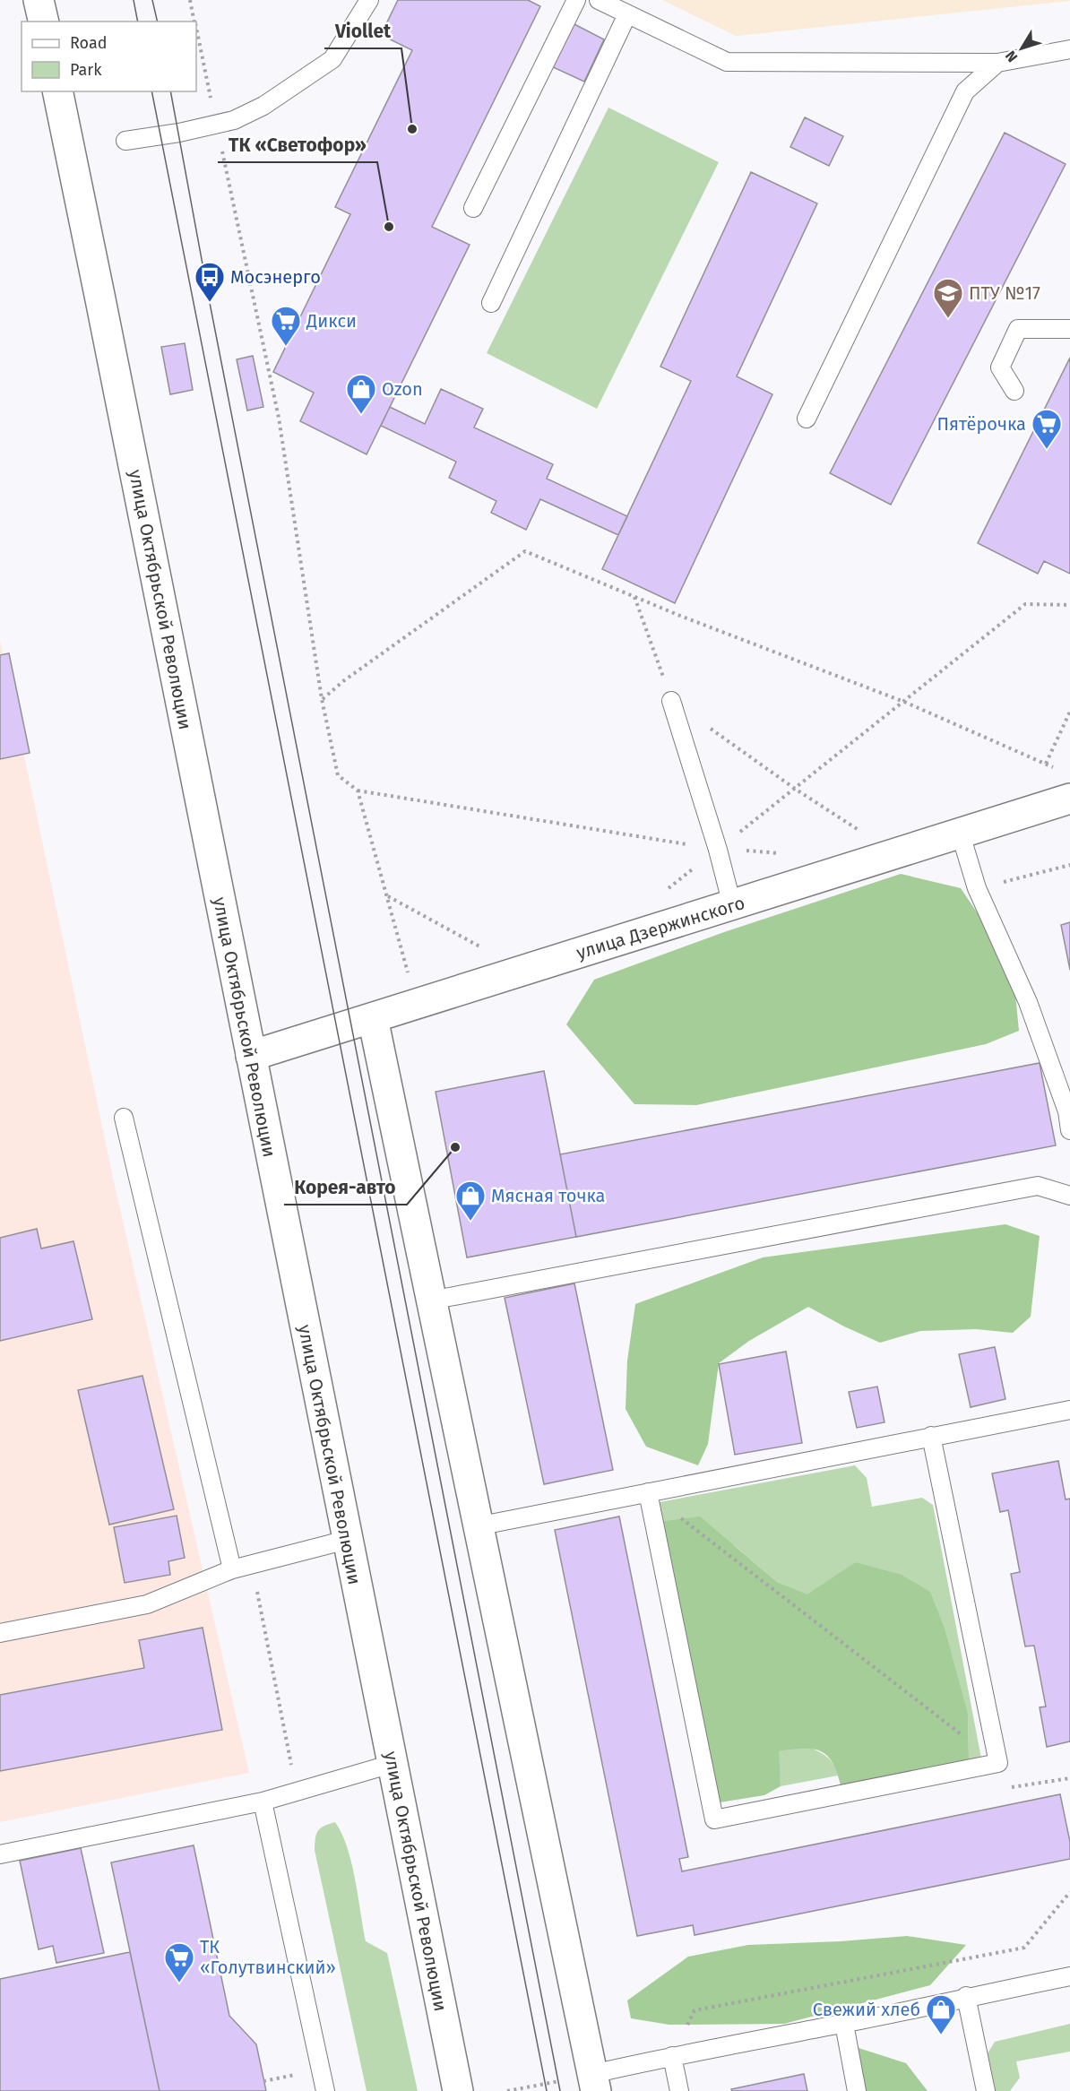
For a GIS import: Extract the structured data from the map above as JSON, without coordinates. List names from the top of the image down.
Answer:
{
  "streets": {
    "main road": ["улица Октябрьской Революции", "улица Дзержинского"]
  },
  "crossings": [
    ["улица Октябрьской Революции", "улица Дзержинского"]
  ],
  "places": {
    "other": ["Viollet", "ТК «Светофор»", "Корея-авто"],
    "bus stop": ["Мосэнерго"],
    "school or university": ["ПТУ №17"],
    "supermarket": ["Дикси", "Пятёрочка", "ТК «Голутвинский»"],
    "shop": ["Ozon", "Мясная точка", "Свежий хлеб"]
  },
  "legend": ["Road", "Park"],
  "north": "bottom left"
}
